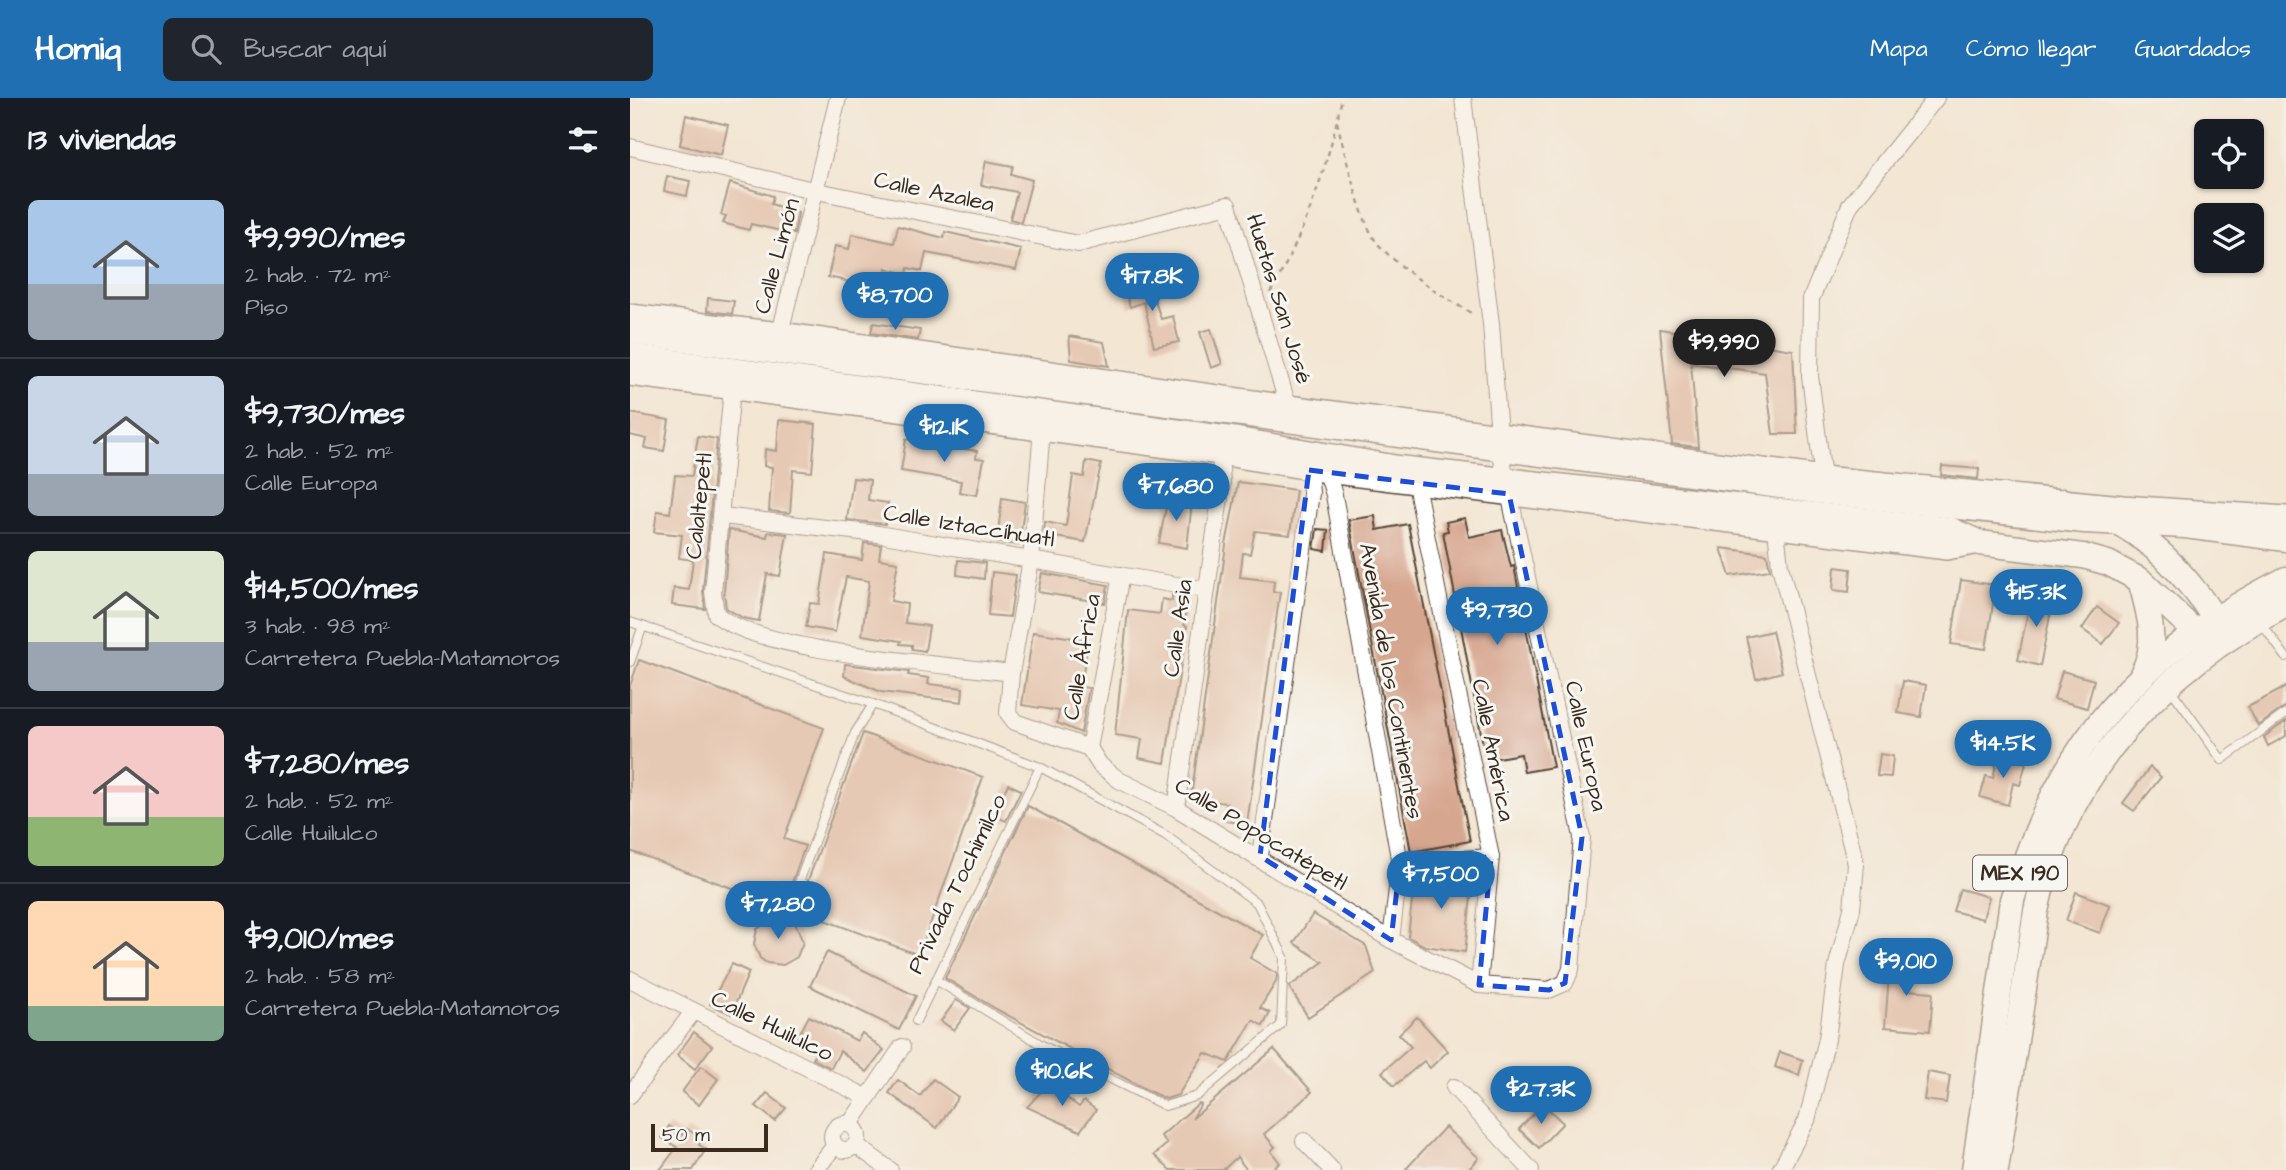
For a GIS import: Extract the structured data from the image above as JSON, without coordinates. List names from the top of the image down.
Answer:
{
  "streets": {
    "main road": ["MEX 190"],
    "street": [
      "Calle Azalea",
      "Calle Limón",
      "Huetas San José",
      "Calaltepetl",
      "Calle Iztaccíhuatl",
      "Calle Asia",
      "Calle África",
      "Avenida de los Continentes",
      "Calle Europa",
      "Calle América",
      "Calle Popocatépetl",
      "Calle Huilulco"
    ],
    "lane": ["Privada Tochimilco"]
  },
  "crossings": [
    ["Calle Azalea", "Calle Limón"],
    ["Calle Azalea", "Huetas San José"],
    ["Calaltepetl", "Calle Iztaccíhuatl"],
    ["Calaltepetl", "Calle Popocatépetl"],
    ["Calle Iztaccíhuatl", "Calle Asia"],
    ["Calle Iztaccíhuatl", "Calle África"],
    ["Calle Asia", "Calle Popocatépetl"],
    ["Calle África", "Calle Popocatépetl"],
    ["Avenida de los Continentes", "Calle Popocatépetl"],
    ["Calle Europa", "Calle Popocatépetl"],
    ["Calle América", "Calle Popocatépetl"]
  ],
  "scale_bar": "50 m",
  "page": {
    "header": "Homiq",
    "search": "Buscar aquí",
    "nav": ["Mapa", "Cómo llegar", "Guardados"],
    "heading": "13 viviendas",
    "list": [
      {
        "name": "$9,990/mes",
        "note": "2 hab. · 72 m² · Piso"
      },
      {
        "name": "$9,730/mes",
        "note": "2 hab. · 52 m² · Calle Europa"
      },
      {
        "name": "$14,500/mes",
        "note": "3 hab. · 98 m² · Carretera Puebla-Matamoros"
      },
      {
        "name": "$7,280/mes",
        "note": "2 hab. · 52 m² · Calle Huilulco"
      },
      {
        "name": "$9,010/mes",
        "note": "2 hab. · 58 m² · Carretera Puebla-Matamoros"
      }
    ],
    "price": [
      "$17.8K",
      "$8,700",
      "$9,990",
      "$12.1K",
      "$7,680",
      "$15.3K",
      "$9,730",
      "$14.5K",
      "$7,500",
      "$7,280",
      "$9,010",
      "$10.6K",
      "$27.3K"
    ],
    "scale": "50 m"
  }
}
